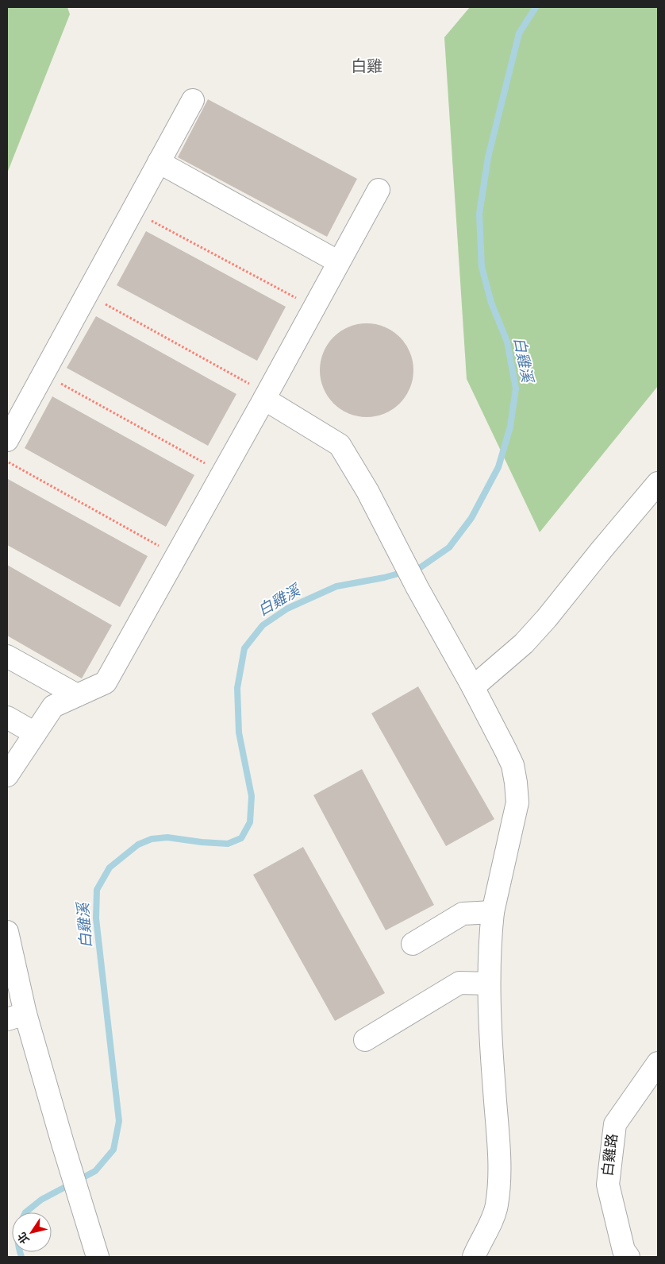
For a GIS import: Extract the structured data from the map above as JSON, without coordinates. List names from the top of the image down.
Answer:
{
  "streets": {
    "street": ["白雞路"]
  },
  "districts": ["白雞"],
  "water": ["白雞溪"],
  "north": "bottom left"
}
